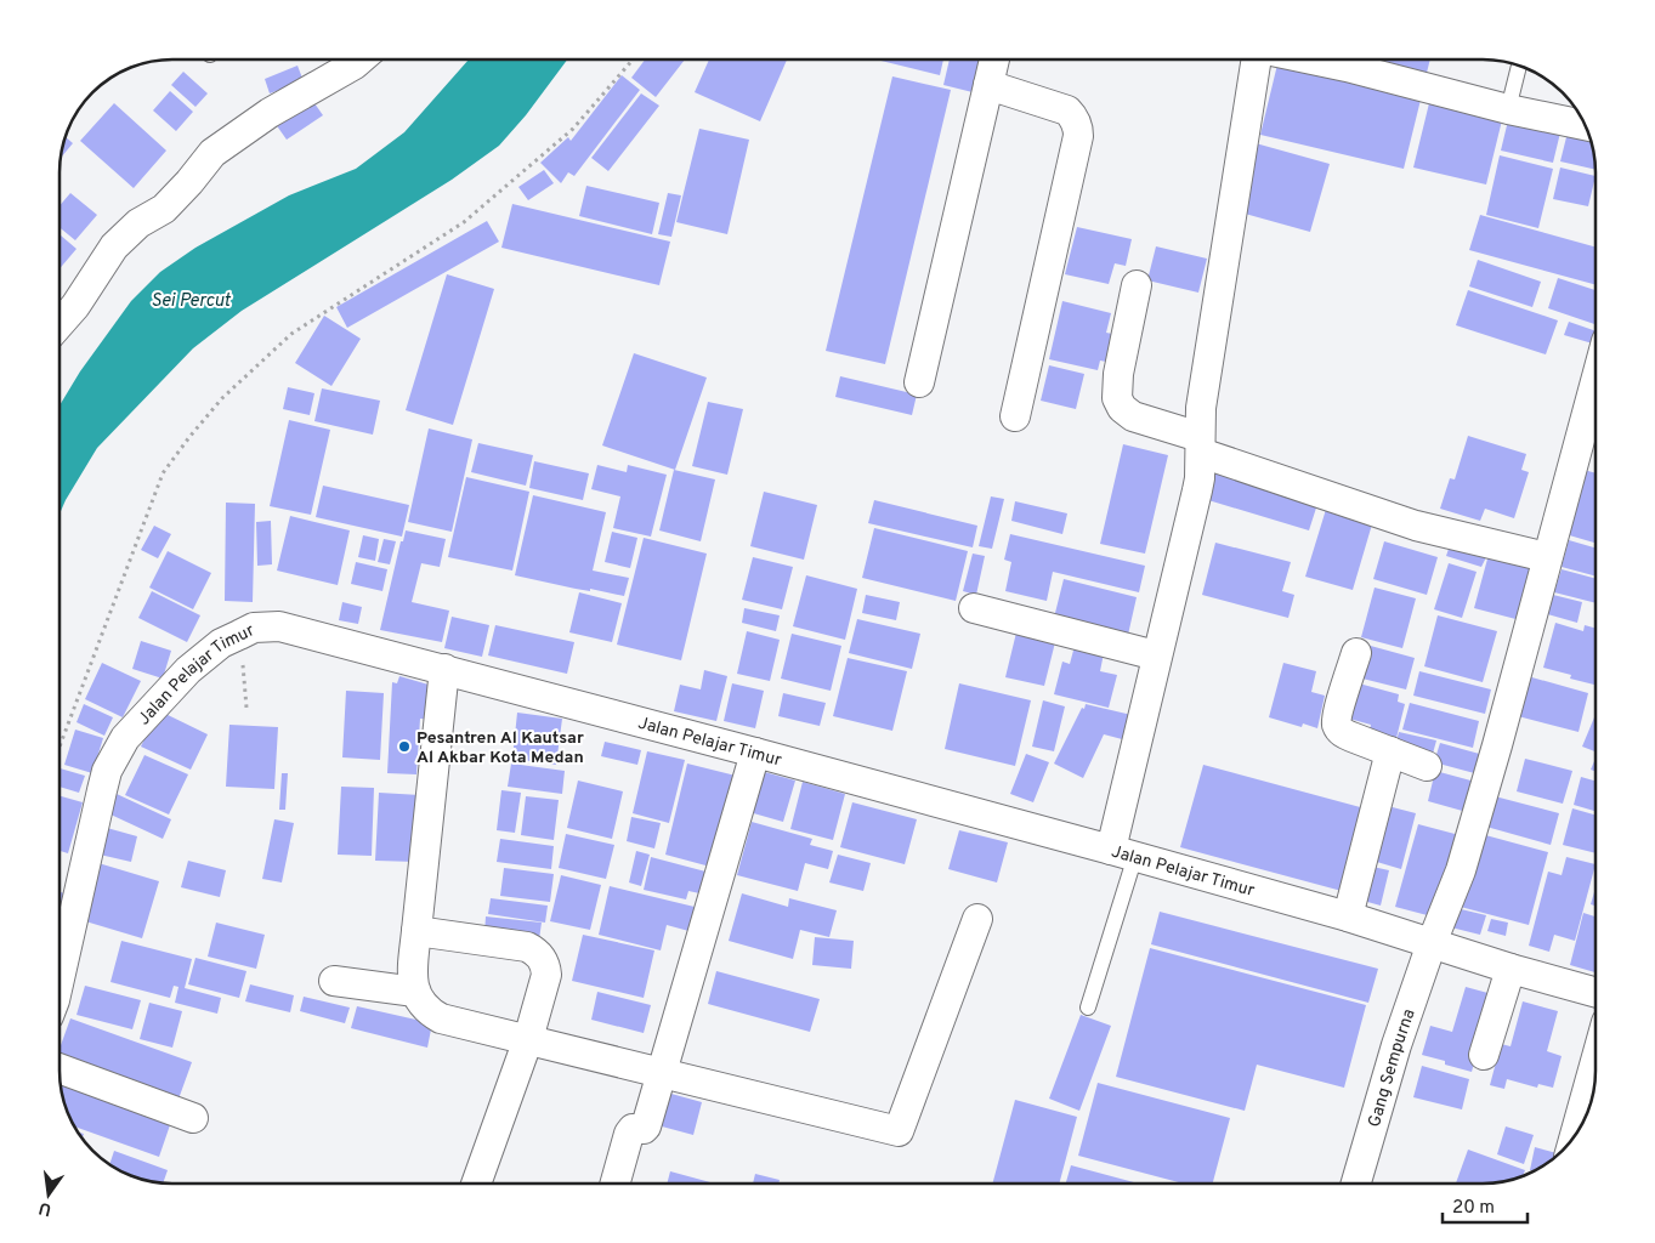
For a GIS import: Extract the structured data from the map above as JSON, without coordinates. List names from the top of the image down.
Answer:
{
  "streets": {
    "street": ["Jalan Pelajar Timur", "Gang Sempurna"]
  },
  "crossings": [
    ["Jalan Pelajar Timur", "Gang Sempurna"]
  ],
  "water": ["Sei Percut"],
  "places": ["Pesantren Al Kautsar Al Akbar Kota Medan"],
  "scale_bar": "20 m",
  "north": "bottom"
}
